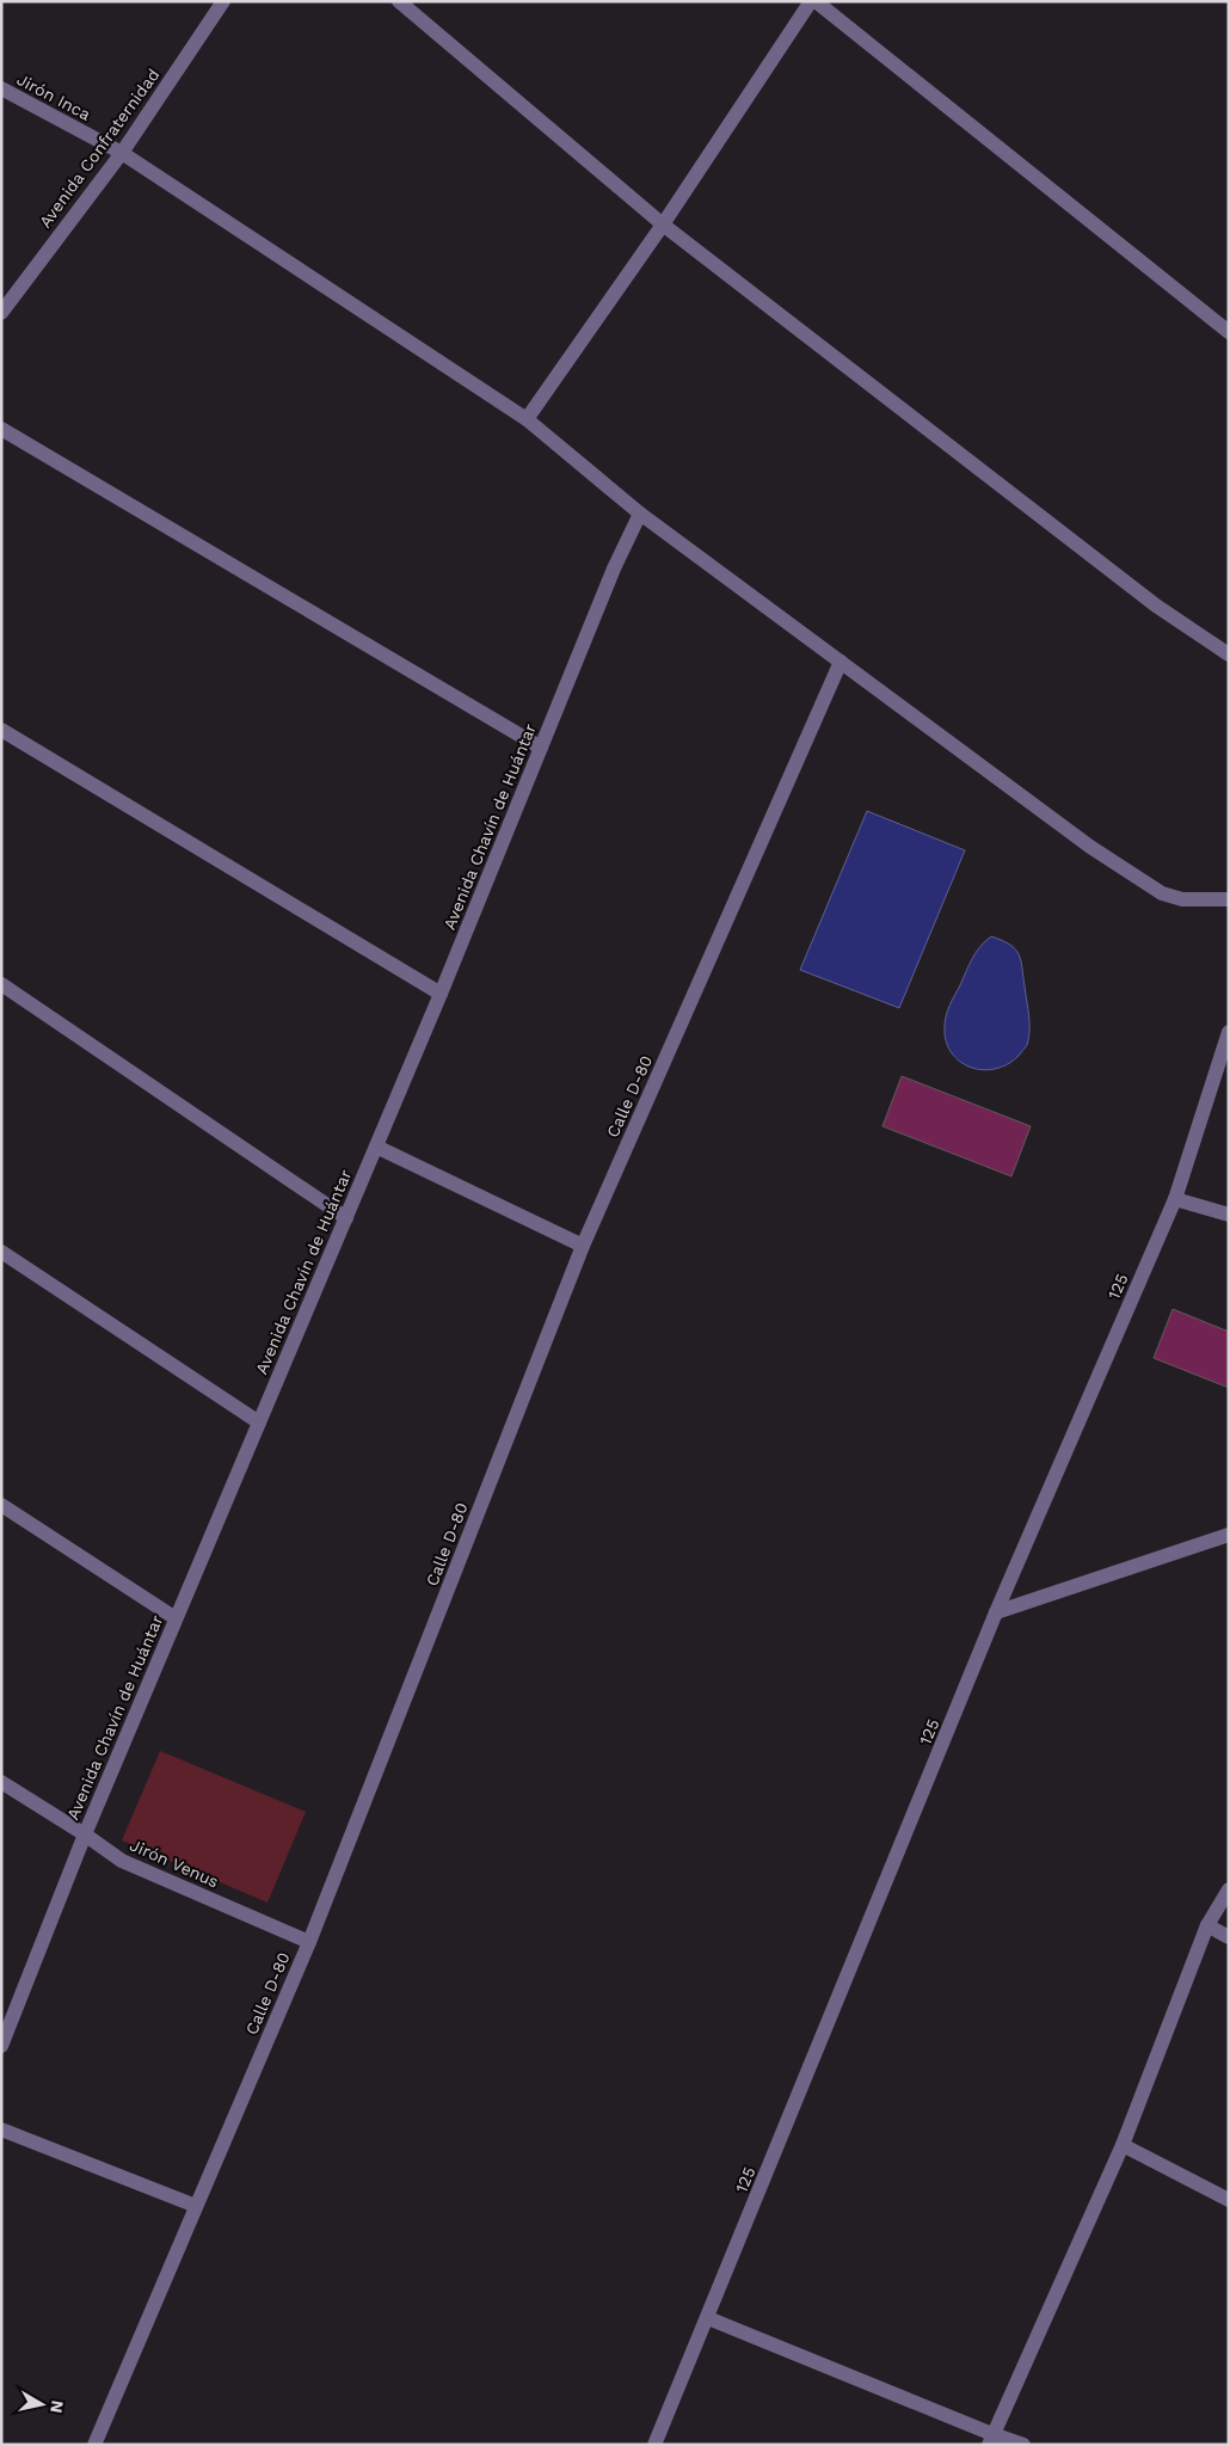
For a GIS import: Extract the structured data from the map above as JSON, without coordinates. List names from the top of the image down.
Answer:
{
  "streets": {
    "street": [
      "Jirón Inca",
      "Avenida Confraternidad",
      "Avenida Chavín de Huántar",
      "Calle D-80",
      "125",
      "Jirón Venus"
    ]
  },
  "crossings": [
    ["Jirón Inca", "Avenida Confraternidad"],
    ["Jirón Inca", "Avenida Chavín de Huántar"],
    ["Jirón Inca", "Calle D-80"],
    ["Avenida Chavín de Huántar", "Jirón Venus"],
    ["Calle D-80", "Jirón Venus"]
  ],
  "north": "right"
}
